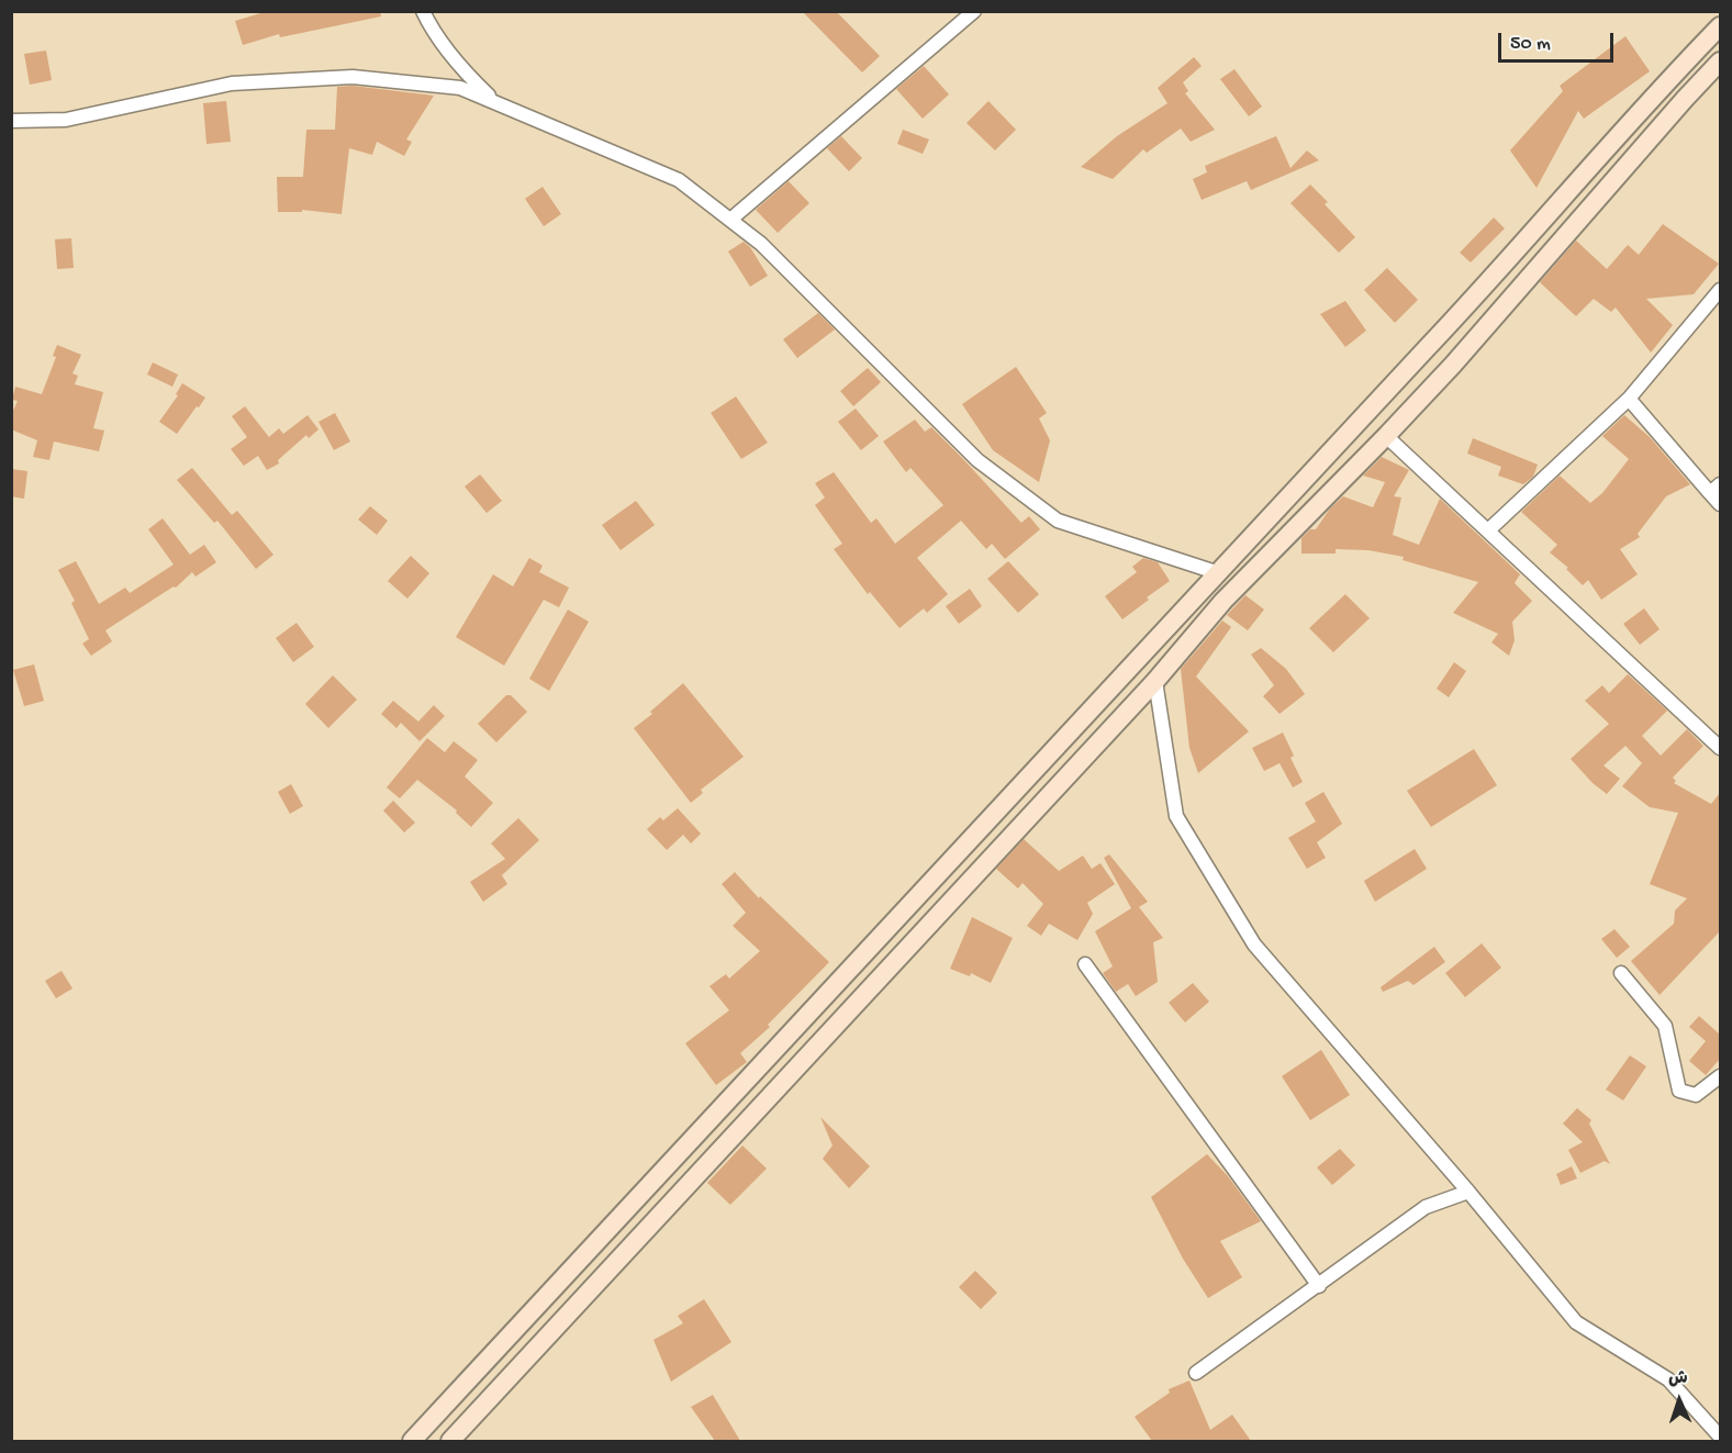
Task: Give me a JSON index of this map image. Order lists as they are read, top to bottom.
{
  "scale_bar": "50 m",
  "north": "top"
}
